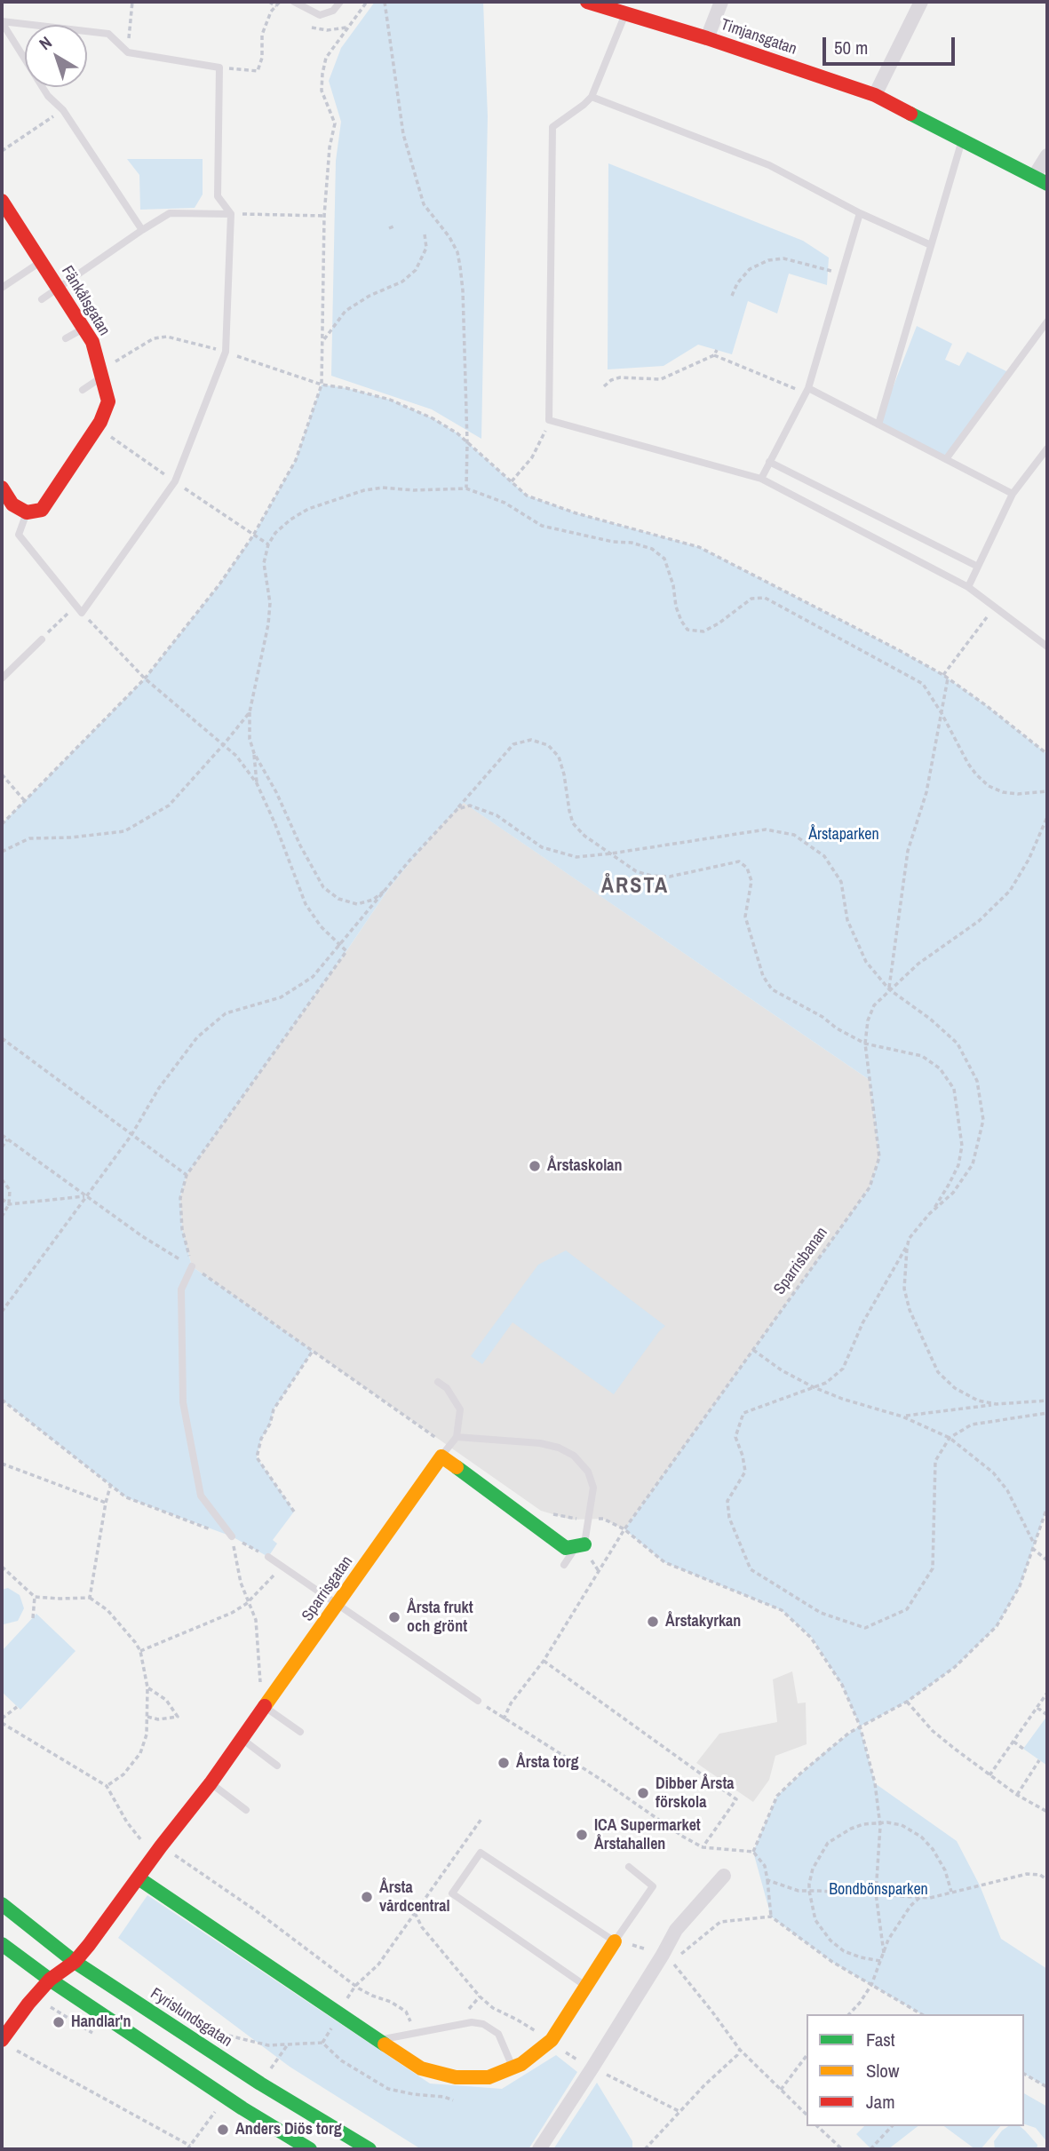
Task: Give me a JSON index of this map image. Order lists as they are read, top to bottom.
{
  "streets": {
    "street": [
      "Timjansgatan",
      "Fänkålsgatan",
      "Sparrisgatan",
      "Fyrislundsgatan"
    ],
    "path": ["Sparrisbanan"]
  },
  "crossings": [
    ["Sparrisgatan", "Fyrislundsgatan"]
  ],
  "districts": ["ÅRSTA"],
  "parks": ["Årstaparken", "Bondbönsparken"],
  "places": [
    "Årstaskolan",
    "Årsta frukt och grönt",
    "Årstakyrkan",
    "Årsta torg",
    "Dibber Årsta förskola",
    "ICA Supermarket Årstahallen",
    "Årsta vårdcentral",
    "Handlar'n",
    "Anders Diös torg"
  ],
  "legend": ["Fast", "Slow", "Jam"],
  "scale_bar": "50 m",
  "north": "top left"
}
